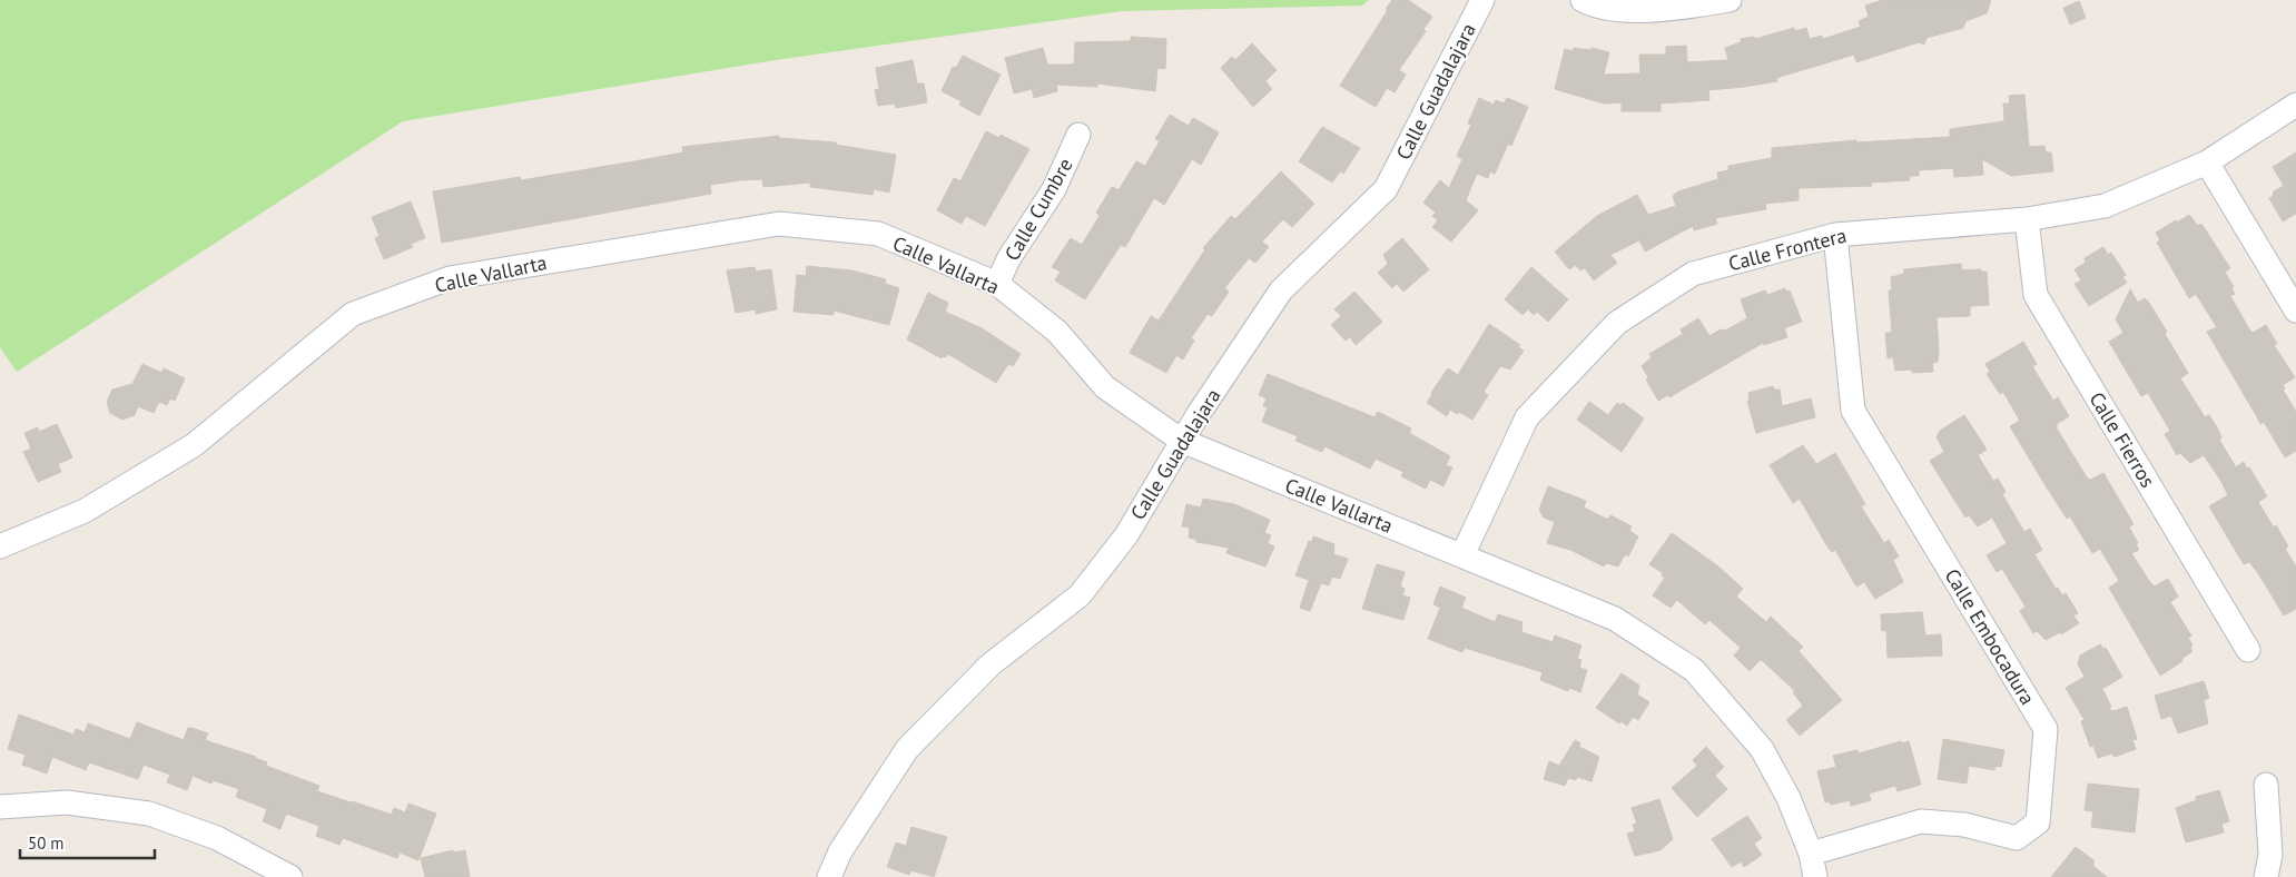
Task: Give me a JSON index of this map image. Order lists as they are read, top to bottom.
{
  "streets": {
    "street": [
      "Calle Guadalajara",
      "Calle Cumbre",
      "Calle Frontera",
      "Calle Vallarta",
      "Calle Fierros",
      "Calle Embocadura"
    ]
  },
  "crossings": [
    ["Calle Guadalajara", "Calle Vallarta"],
    ["Calle Cumbre", "Calle Vallarta"],
    ["Calle Frontera", "Calle Vallarta"],
    ["Calle Frontera", "Calle Fierros"],
    ["Calle Frontera", "Calle Embocadura"],
    ["Calle Vallarta", "Calle Embocadura"]
  ],
  "scale_bar": "50 m"
}
